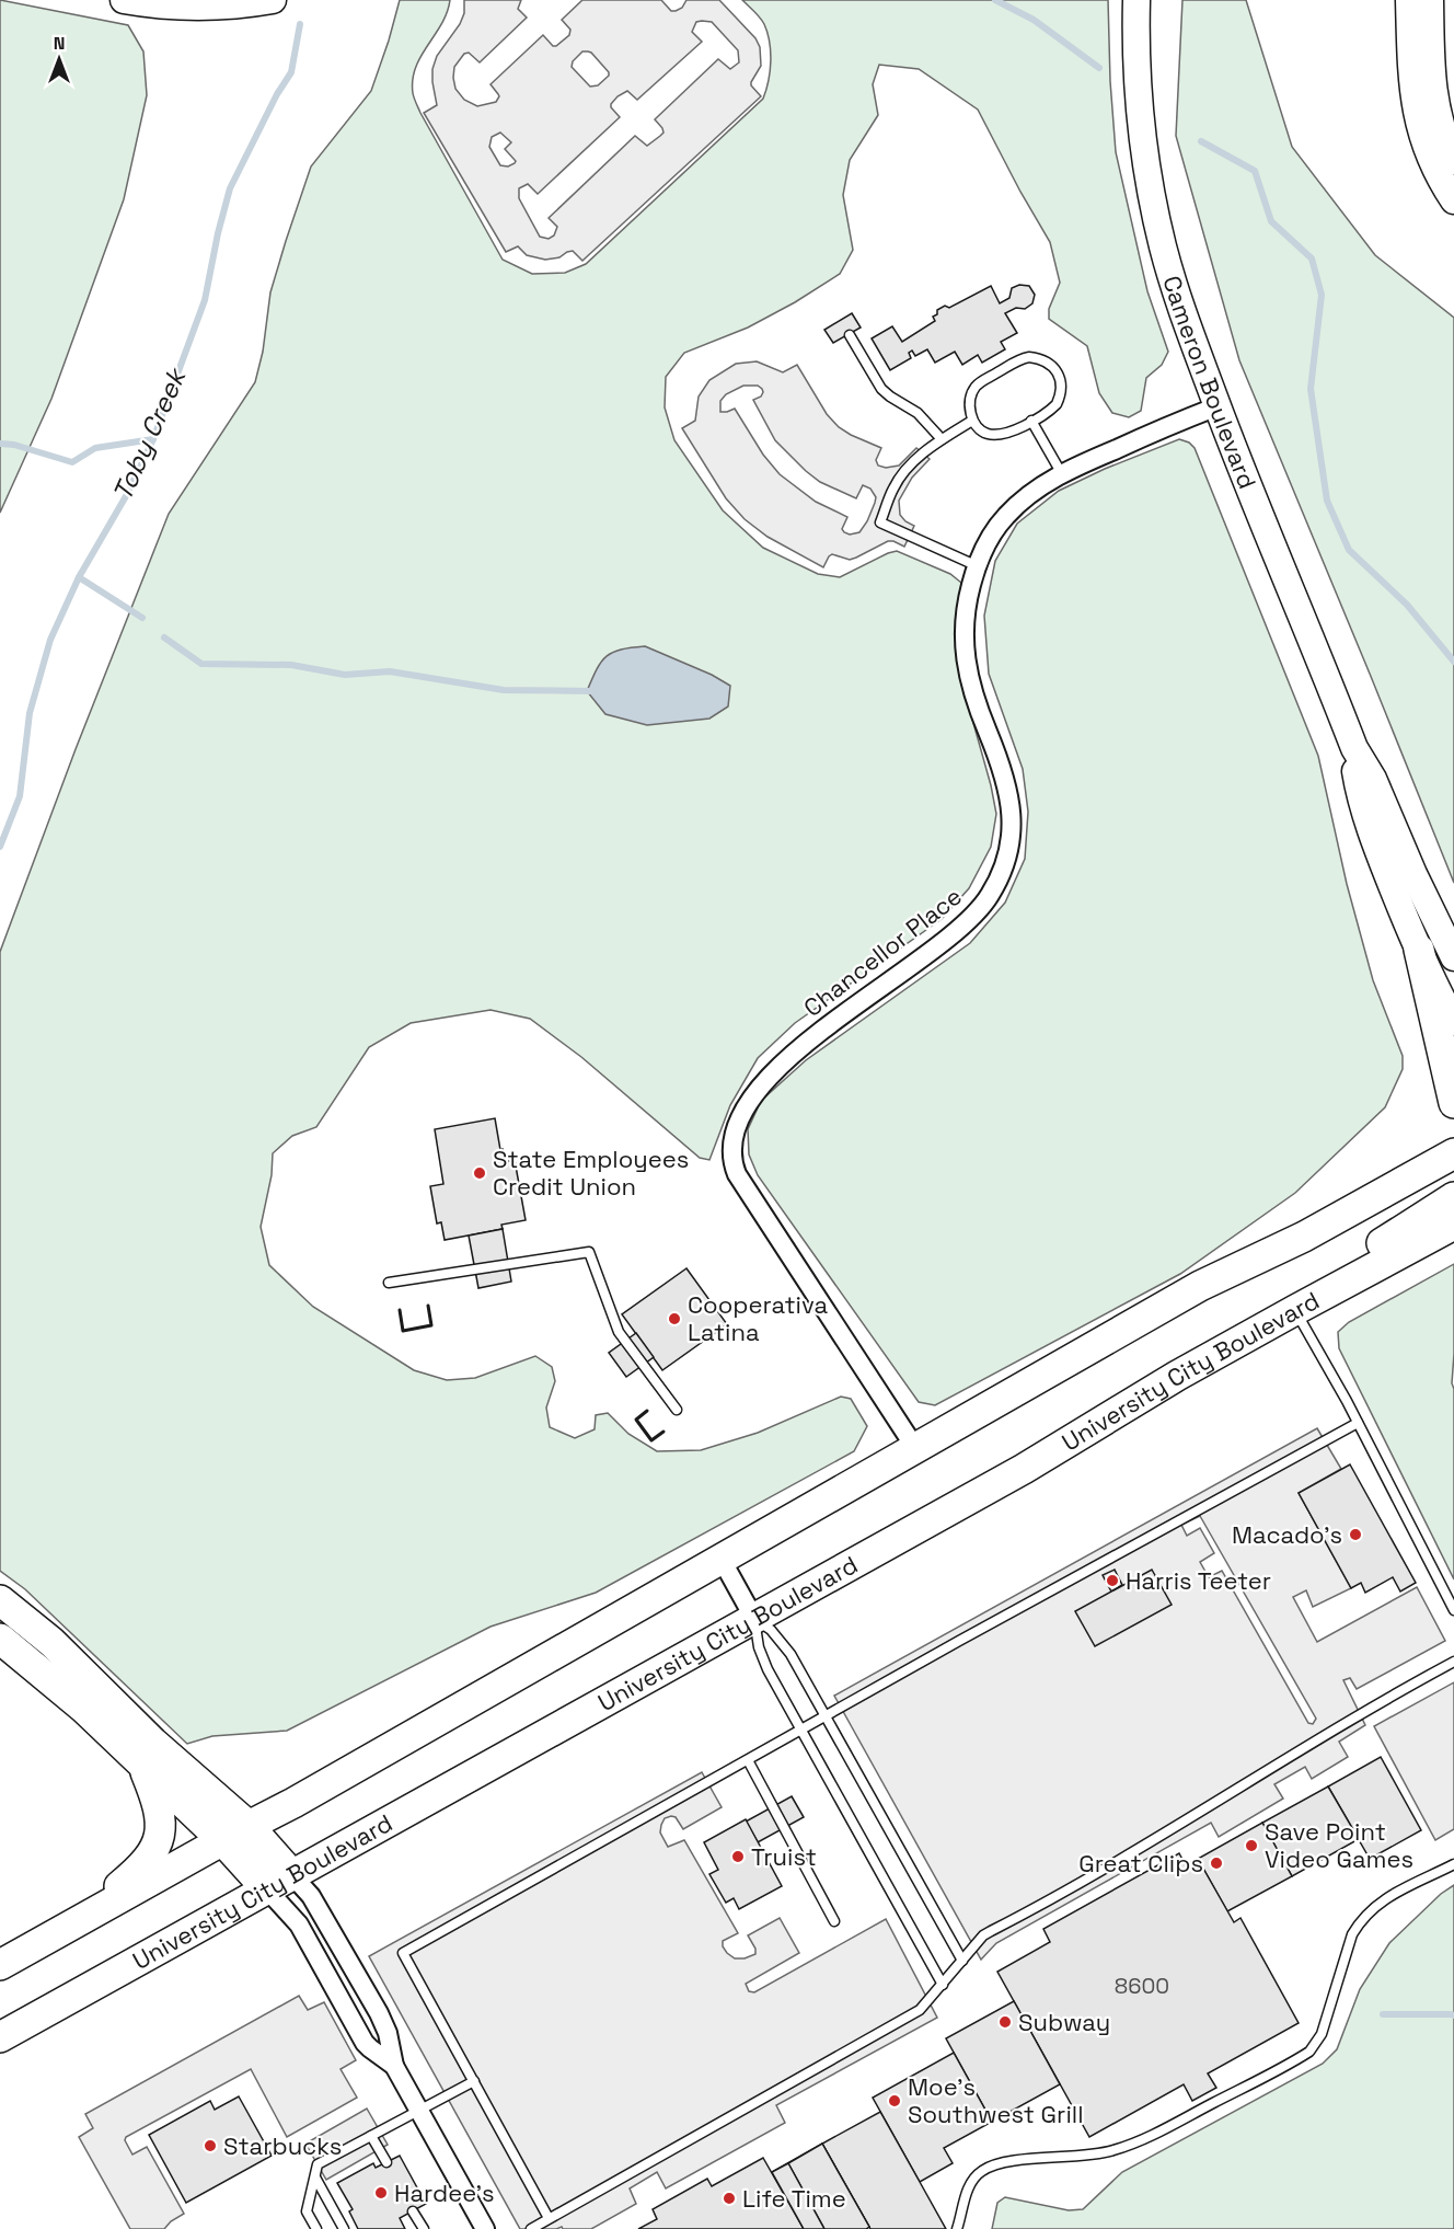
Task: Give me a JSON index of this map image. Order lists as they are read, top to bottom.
{
  "streets": {
    "main road": ["University City Boulevard"],
    "street": ["Cameron Boulevard", "Chancellor Place"]
  },
  "crossings": [
    ["Cameron Boulevard", "Chancellor Place"]
  ],
  "water": ["Toby Creek"],
  "places": [
    "State Employees Credit Union",
    "Cooperativa Latina",
    "Macado's",
    "Harris Teeter",
    "Save Point Video Games",
    "Truist",
    "Great Clips",
    "Subway",
    "Moe's Southwest Grill",
    "Starbucks",
    "Hardee's",
    "Life Time"
  ],
  "house_numbers": ["8600"],
  "north": "top"
}
